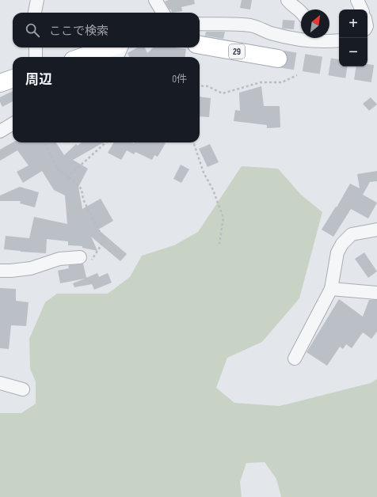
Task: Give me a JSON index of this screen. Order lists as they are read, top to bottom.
{
  "streets": {
    "main road": ["29"]
  },
  "north": "top right",
  "page": {
    "map_buttons": ["+", "−"],
    "search": "ここで検索",
    "heading": ["周辺", "0件"]
  }
}
